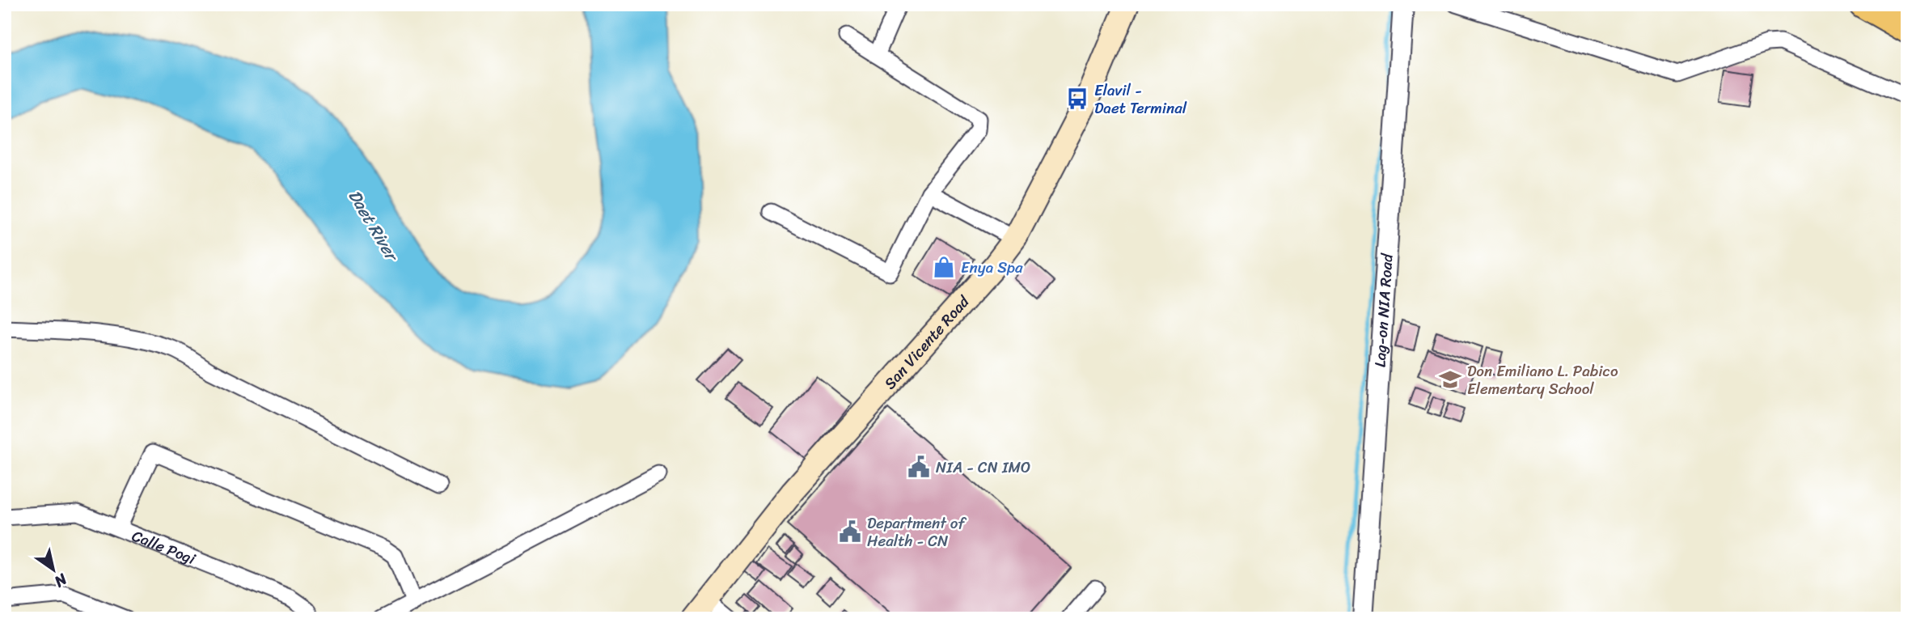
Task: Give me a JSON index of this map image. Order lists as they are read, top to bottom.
{
  "streets": {
    "main road": ["San Vicente Road"],
    "street": ["Lag-on NIA Road", "Calle Pogi"]
  },
  "water": ["Daet River"],
  "places": {
    "bus stop": ["Elavil - Daet Terminal"],
    "shop": ["Enya Spa"],
    "school or university": ["Don Emiliano L. Pabico Elementary School"],
    "public building": ["NIA - CN IMO", "Department of Health - CN"]
  },
  "north": "bottom right"
}
